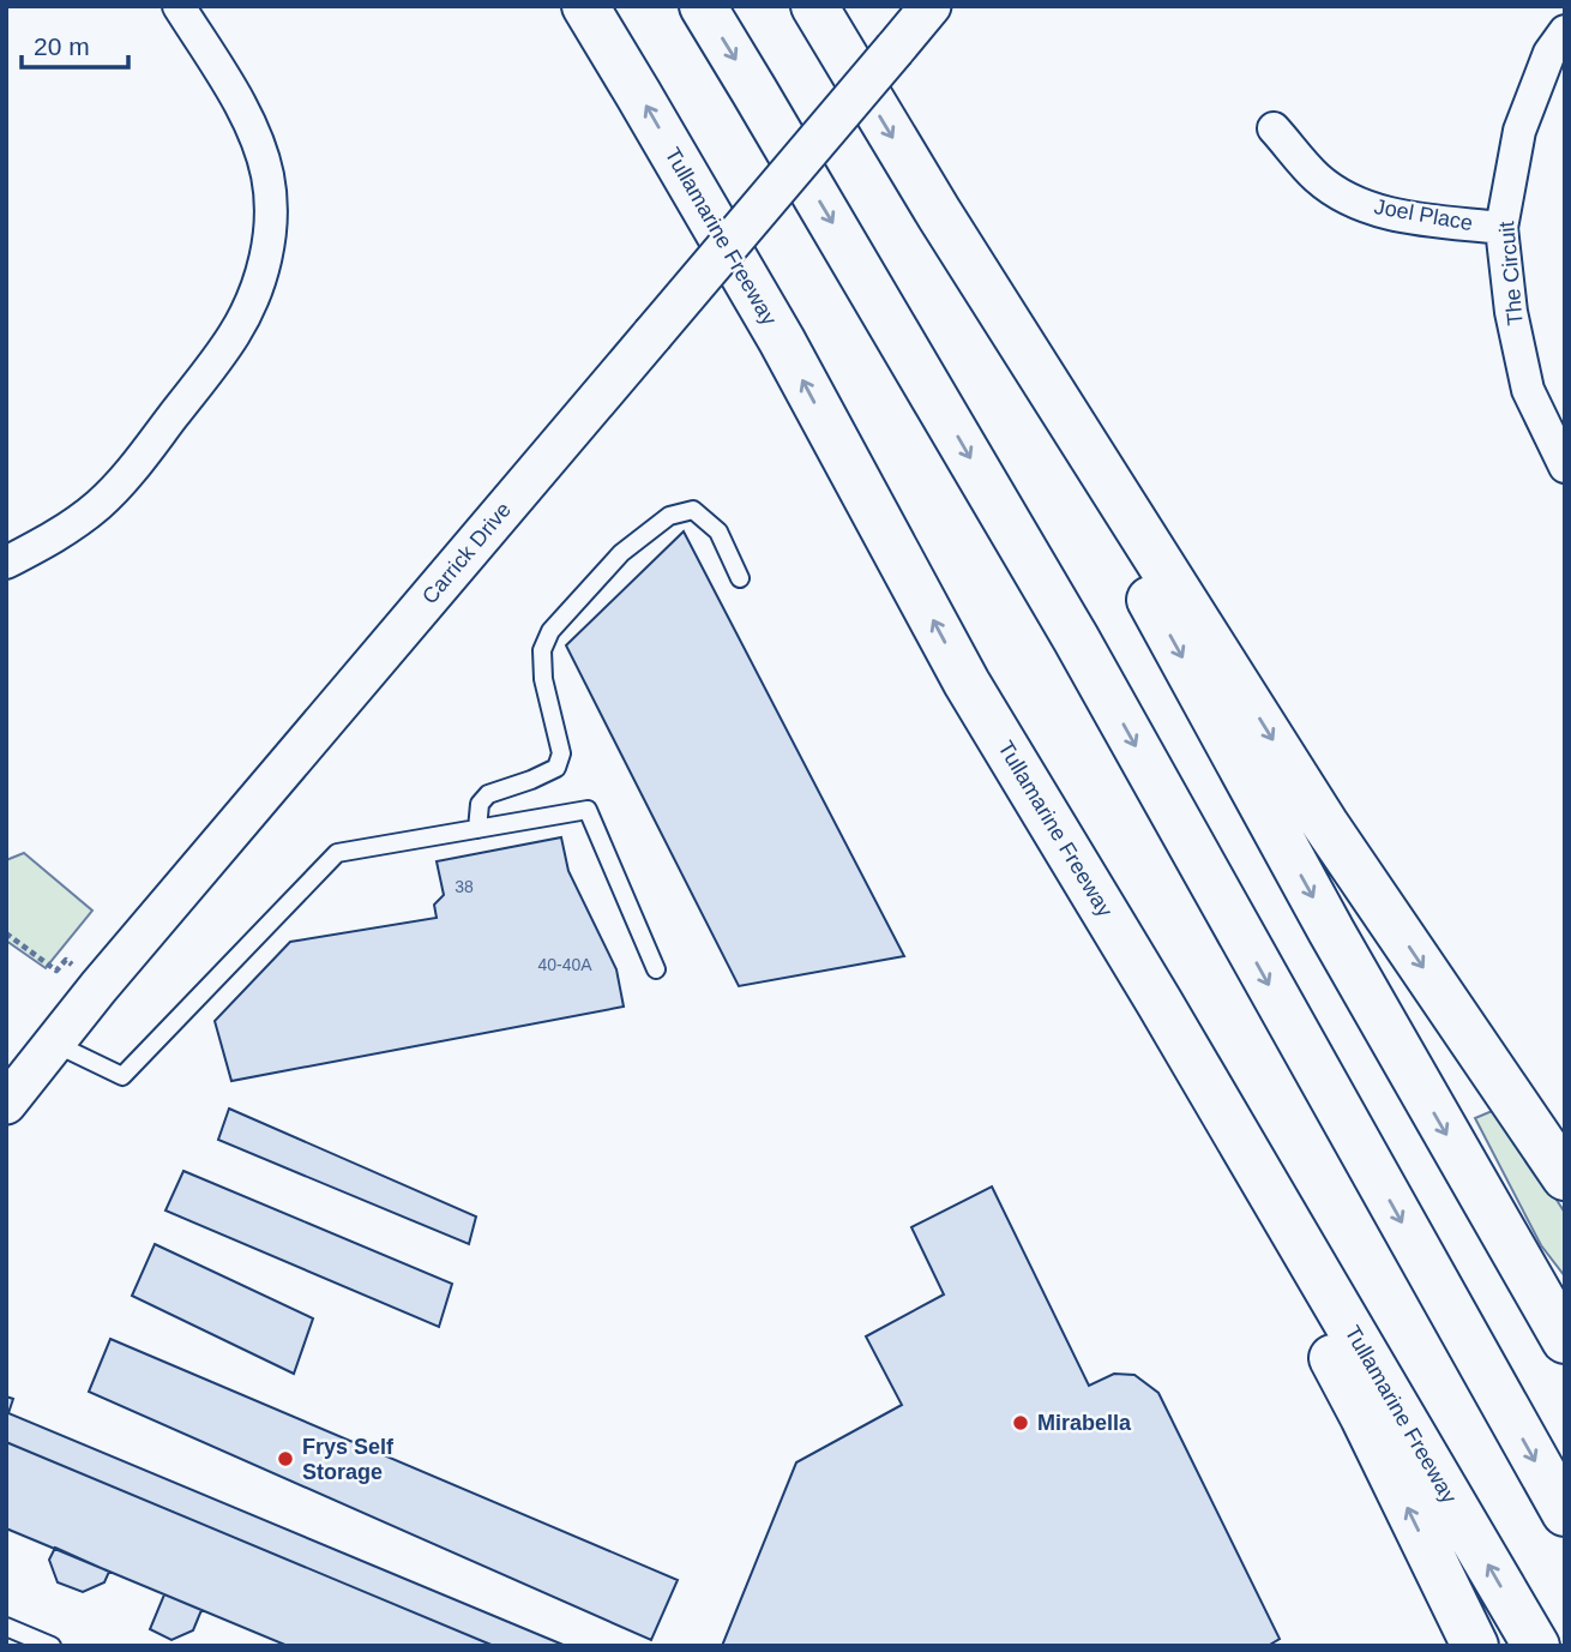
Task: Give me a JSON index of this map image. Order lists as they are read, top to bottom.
{
  "streets": {
    "highway": ["Tullamarine Freeway"],
    "street": ["Joel Place", "The Circuit", "Carrick Drive"]
  },
  "crossings": [
    ["Joel Place", "The Circuit"]
  ],
  "places": ["Mirabella", "Frys Self Storage"],
  "house_numbers": ["38", "40-40A"],
  "scale_bar": "20 m"
}
